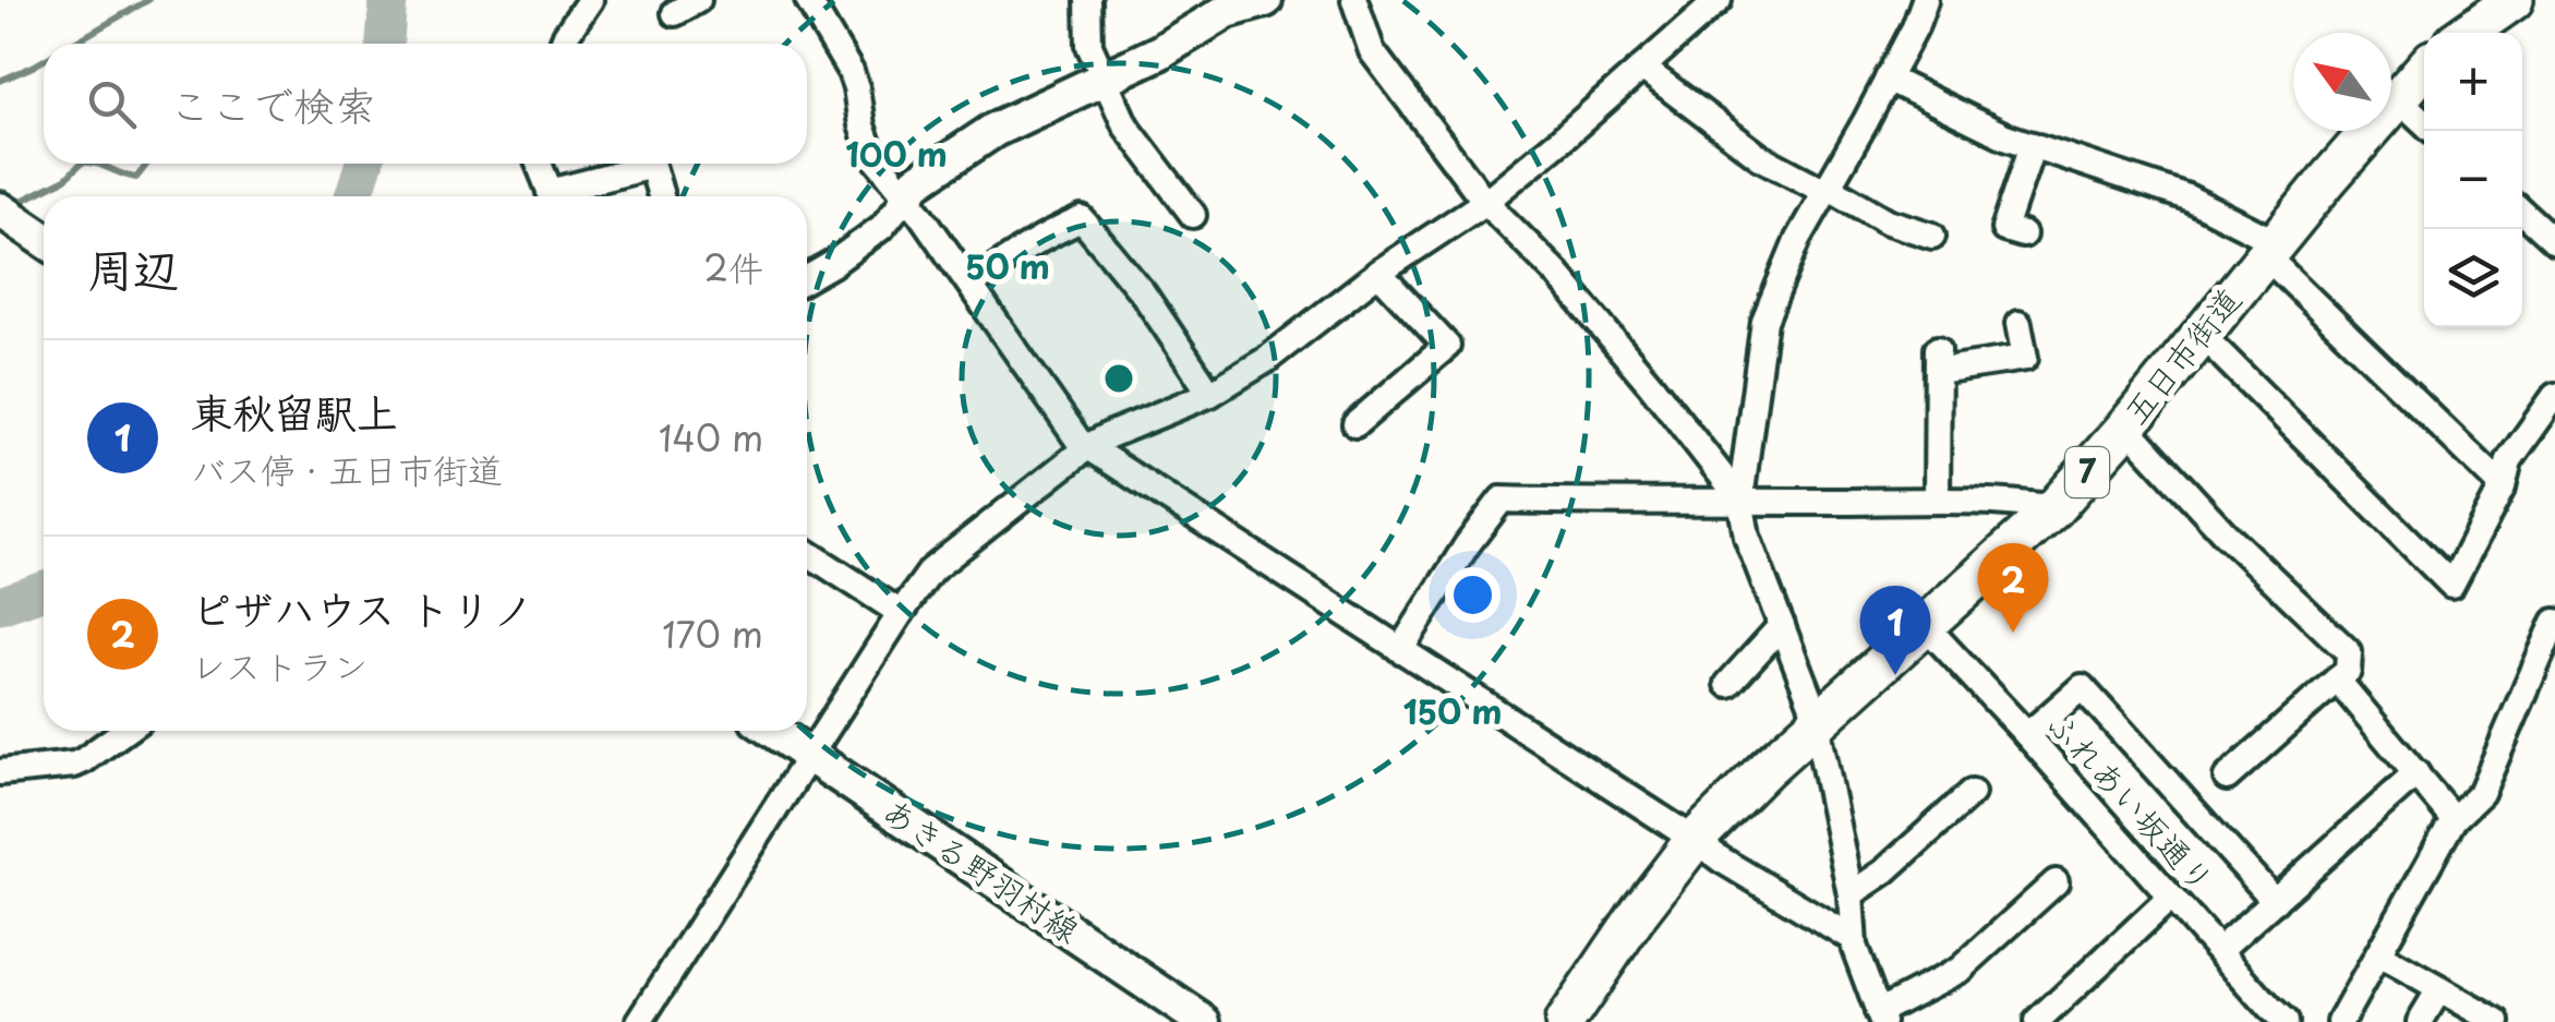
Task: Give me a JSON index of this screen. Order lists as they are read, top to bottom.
{
  "streets": {
    "main road": ["五日市街道", "7", "あきる野羽村線"],
    "street": ["ふれあい坂通り"]
  },
  "crossings": [
    ["五日市街道", "ふれあい坂通り"]
  ],
  "north": "top left",
  "page": {
    "map_buttons": ["+", "−"],
    "search": "ここで検索",
    "heading": ["周辺", "2件"],
    "list": [
      {
        "mark": "1",
        "name": "東秋留駅上",
        "note": "バス停 · 五日市街道",
        "value": "140 m"
      },
      {
        "mark": "2",
        "name": "ピザハウス トリノ",
        "note": "レストラン",
        "value": "170 m"
      }
    ],
    "pins": ["2", "1"]
  },
  "rings": ["100 m", "50 m", "150 m"]
}
